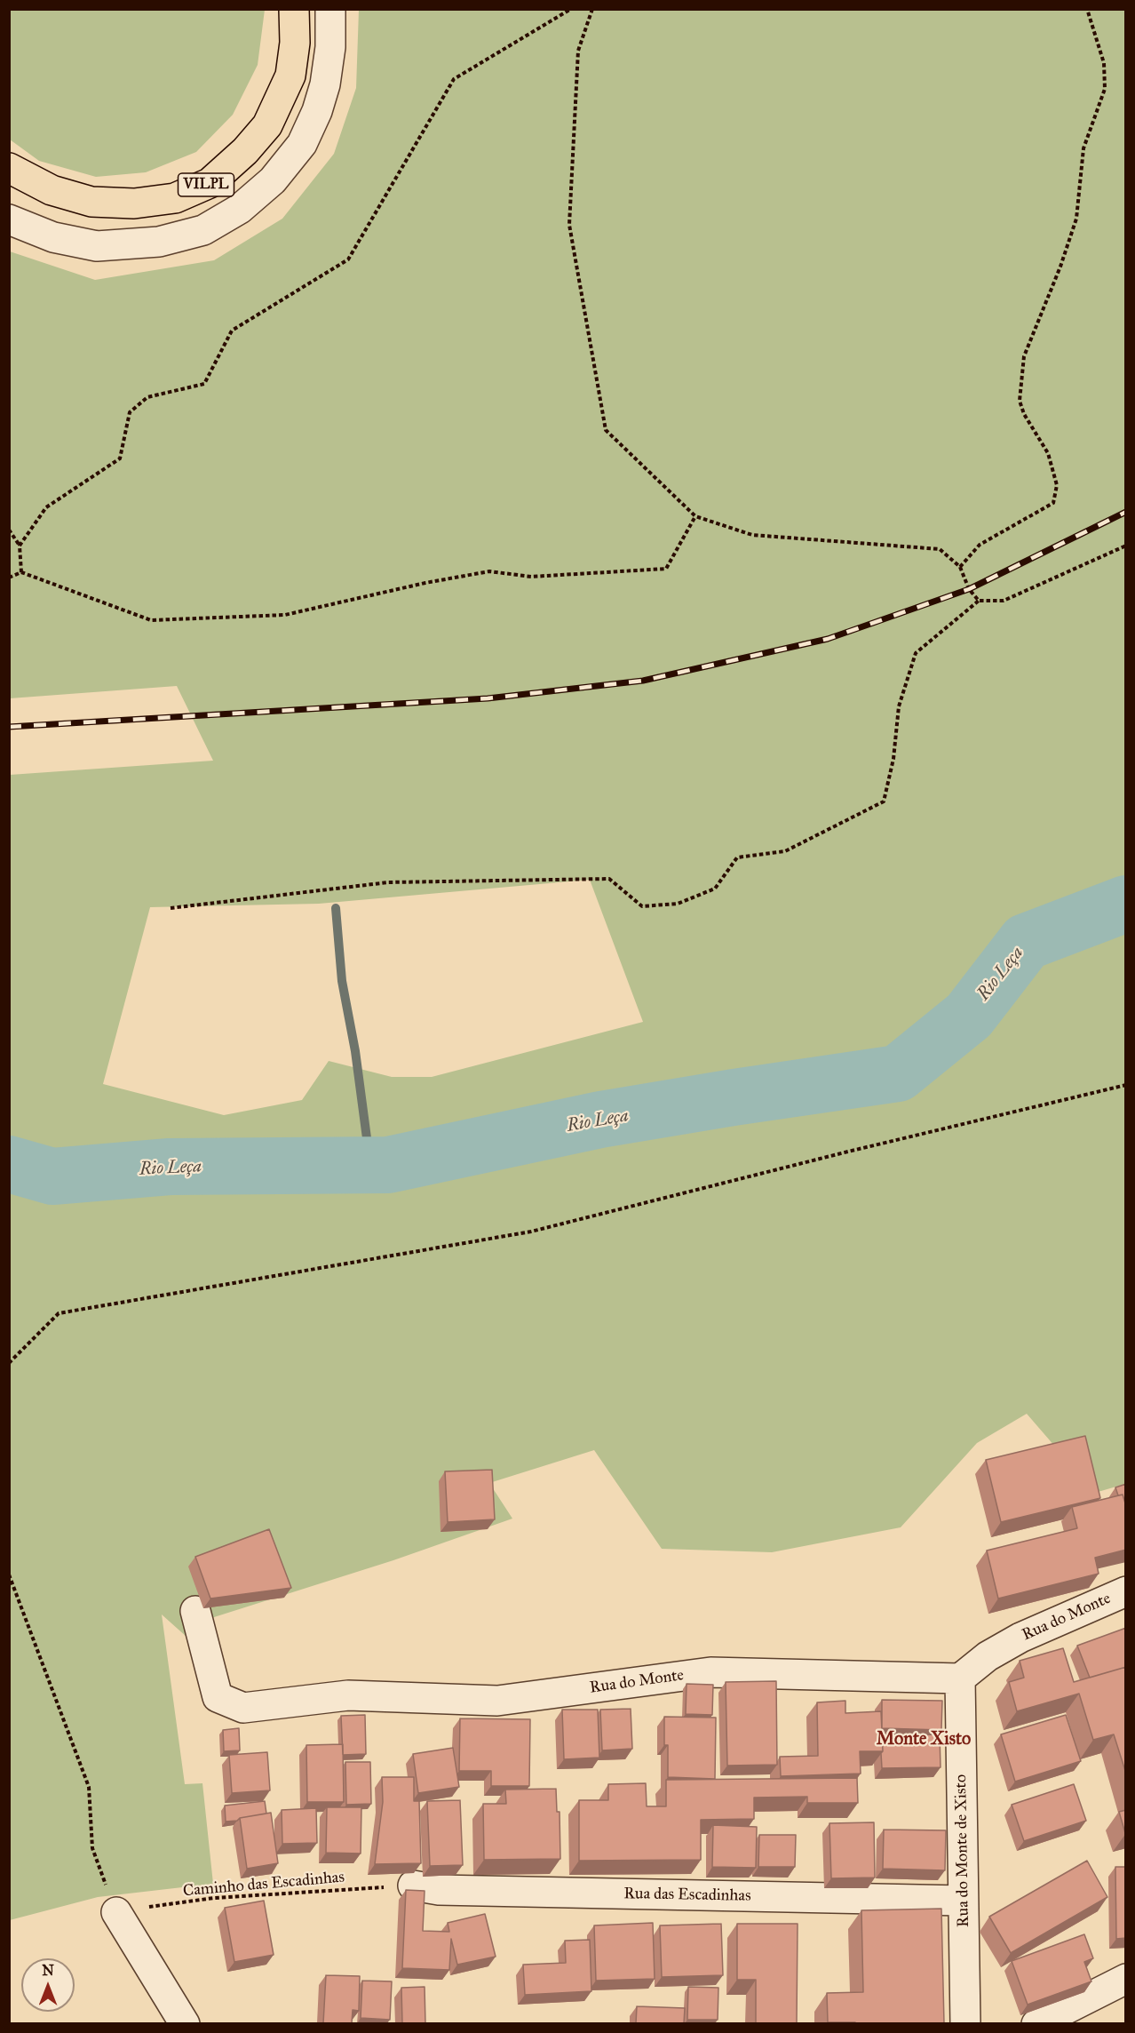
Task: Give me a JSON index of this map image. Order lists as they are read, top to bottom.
{
  "streets": {
    "highway": ["VILPL"],
    "street": ["Rua do Monte", "Rua do Monte de Xisto", "Rua das Escadinhas"],
    "path": ["Caminho das Escadinhas"]
  },
  "crossings": [
    ["Rua do Monte", "Rua do Monte de Xisto"],
    ["Rua do Monte de Xisto", "Rua das Escadinhas"],
    ["Caminho das Escadinhas", "Rua das Escadinhas"]
  ],
  "districts": ["Monte Xisto"],
  "water": ["Rio Leça"],
  "north": "top"
}
